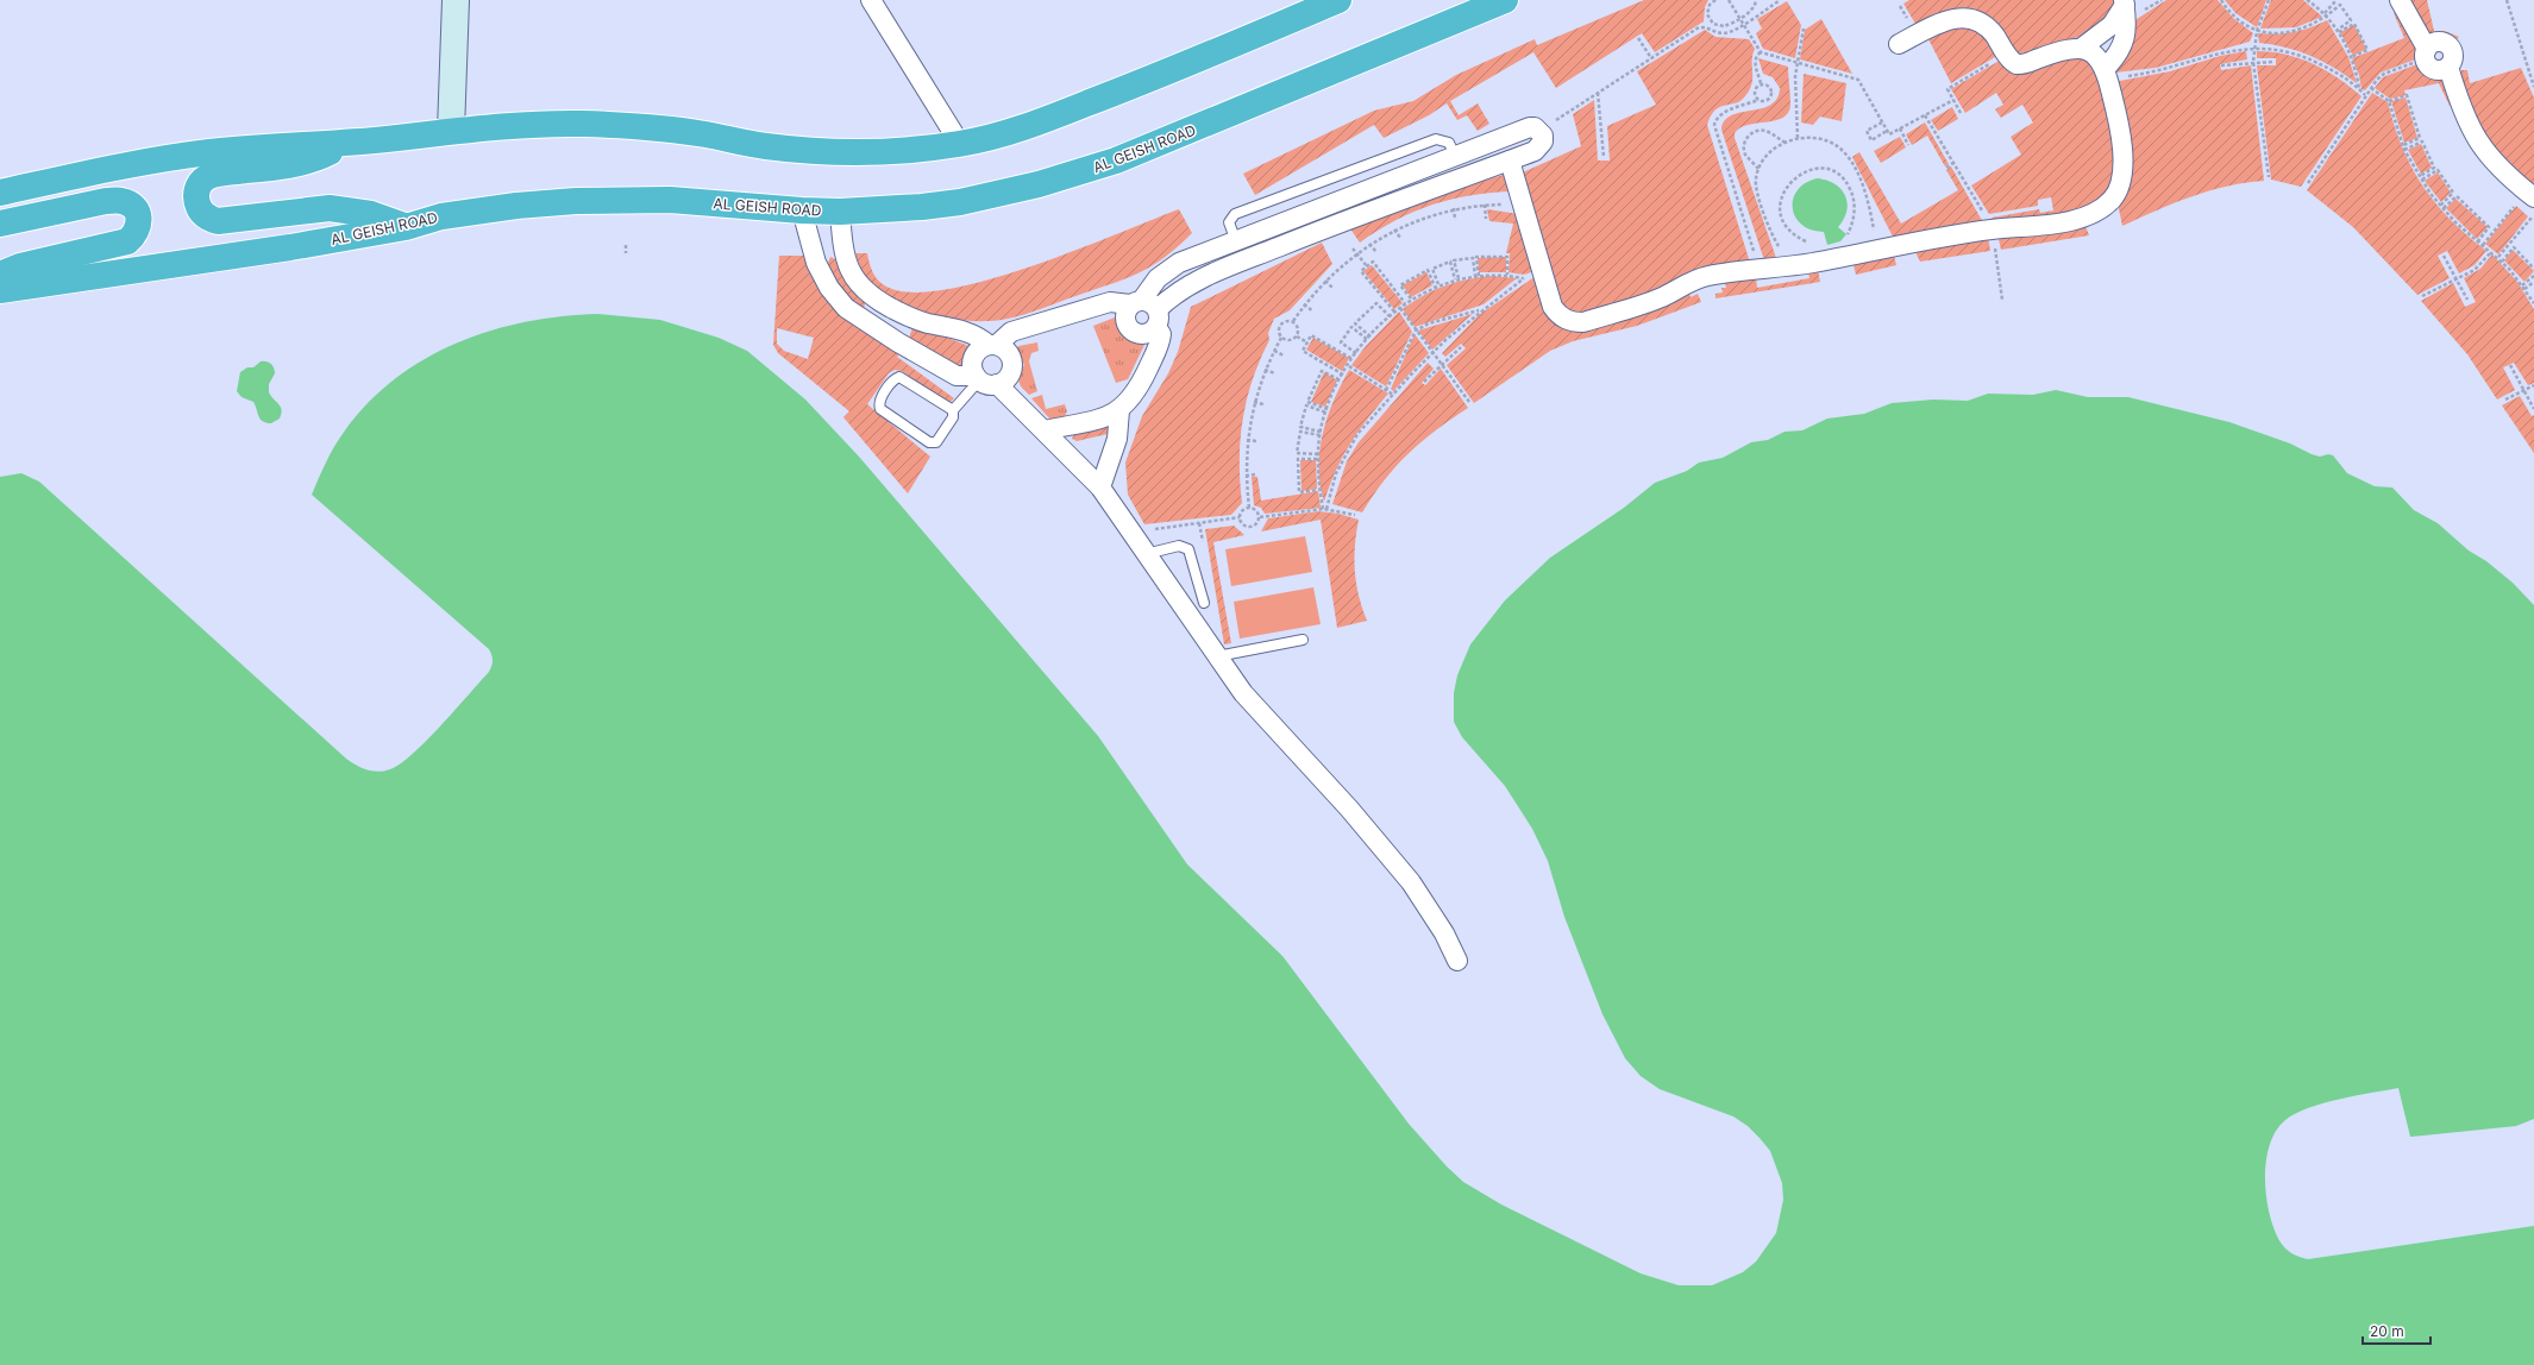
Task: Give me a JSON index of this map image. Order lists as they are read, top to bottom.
{
  "streets": {
    "highway": ["AL GEISH ROAD"]
  },
  "scale_bar": "20 m"
}
